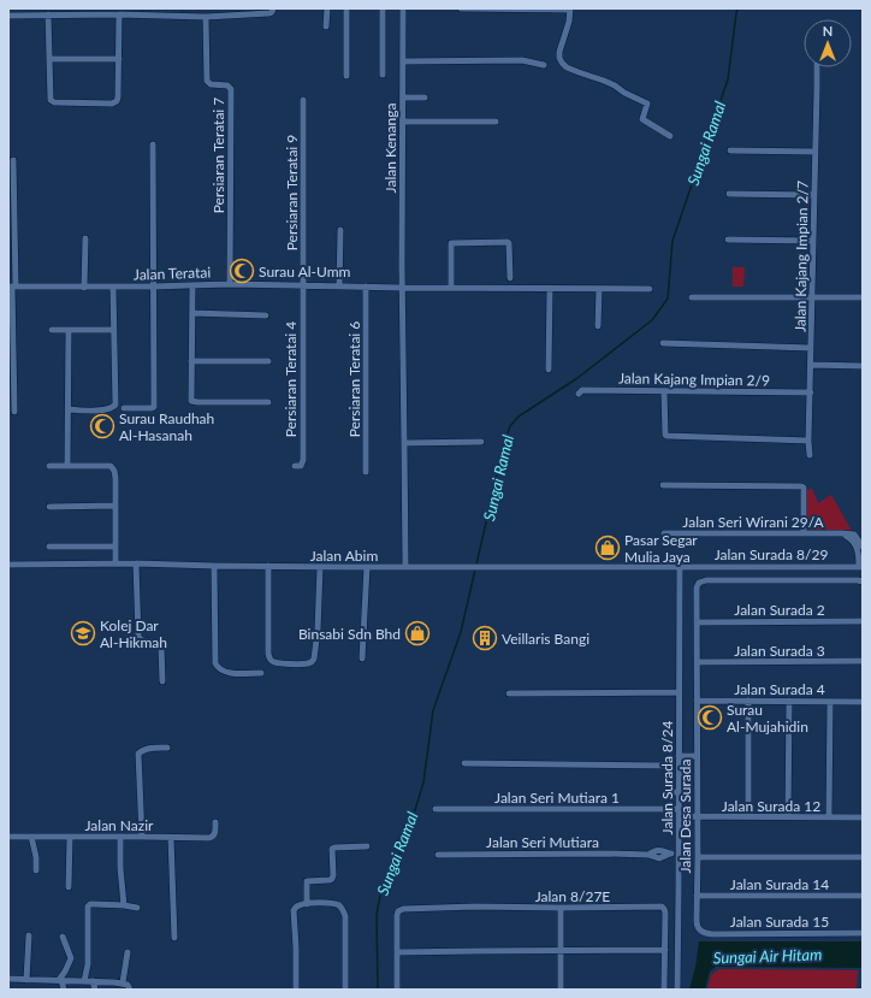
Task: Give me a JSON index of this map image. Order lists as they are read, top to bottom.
{
  "streets": {
    "street": [
      "Jalan Kenanga",
      "Persiaran Teratai 7",
      "Persiaran Teratai 9",
      "Jalan Kajang Impian 2/7",
      "Jalan Teratai",
      "Persiaran Teratai 4",
      "Persiaran Teratai 6",
      "Jalan Kajang Impian 2/9",
      "Jalan Seri Wirani 29/A",
      "Jalan Surada 8/29",
      "Jalan Abim",
      "Jalan Surada 2",
      "Jalan Surada 3",
      "Jalan Surada 4",
      "Jalan Surada 8/24",
      "Jalan Seri Mutiara 1",
      "Jalan Surada 12",
      "Jalan Desa Surada",
      "Jalan Nazir",
      "Jalan Seri Mutiara",
      "Jalan Surada 14",
      "Jalan 8/27E",
      "Jalan Surada 15"
    ]
  },
  "crossings": [
    ["Jalan Kenanga", "Jalan Teratai"],
    ["Jalan Kenanga", "Jalan Abim"],
    ["Persiaran Teratai 7", "Jalan Teratai"],
    ["Persiaran Teratai 9", "Jalan Teratai"],
    ["Persiaran Teratai 9", "Persiaran Teratai 4"],
    ["Jalan Kajang Impian 2/7", "Jalan Kajang Impian 2/9"],
    ["Jalan Teratai", "Persiaran Teratai 4"],
    ["Jalan Teratai", "Persiaran Teratai 6"],
    ["Jalan Surada 8/29", "Jalan Abim"],
    ["Jalan Surada 8/29", "Jalan Surada 8/24"],
    ["Jalan Abim", "Jalan Surada 8/24"],
    ["Jalan Surada 2", "Jalan Desa Surada"],
    ["Jalan Surada 3", "Jalan Desa Surada"],
    ["Jalan Surada 4", "Jalan Desa Surada"],
    ["Jalan Surada 8/24", "Jalan Seri Mutiara 1"],
    ["Jalan Surada 8/24", "Jalan Surada 12"],
    ["Jalan Surada 8/24", "Jalan Seri Mutiara"],
    ["Jalan Surada 12", "Jalan Desa Surada"],
    ["Jalan Desa Surada", "Jalan Surada 14"],
    ["Jalan Desa Surada", "Jalan Surada 15"]
  ],
  "water": ["Sungai Ramal", "Sungai Air Hitam"],
  "places": {
    "mosque": ["Surau Al-Umm", "Surau Raudhah Al-Hasanah", "Surau Al-Mujahidin"],
    "shop": ["Pasar Segar Mulia Jaya", "Binsabi Sdn Bhd"],
    "school or university": ["Kolej Dar Al-Hikmah"],
    "building": ["Veillaris Bangi"]
  },
  "north": "top"
}
